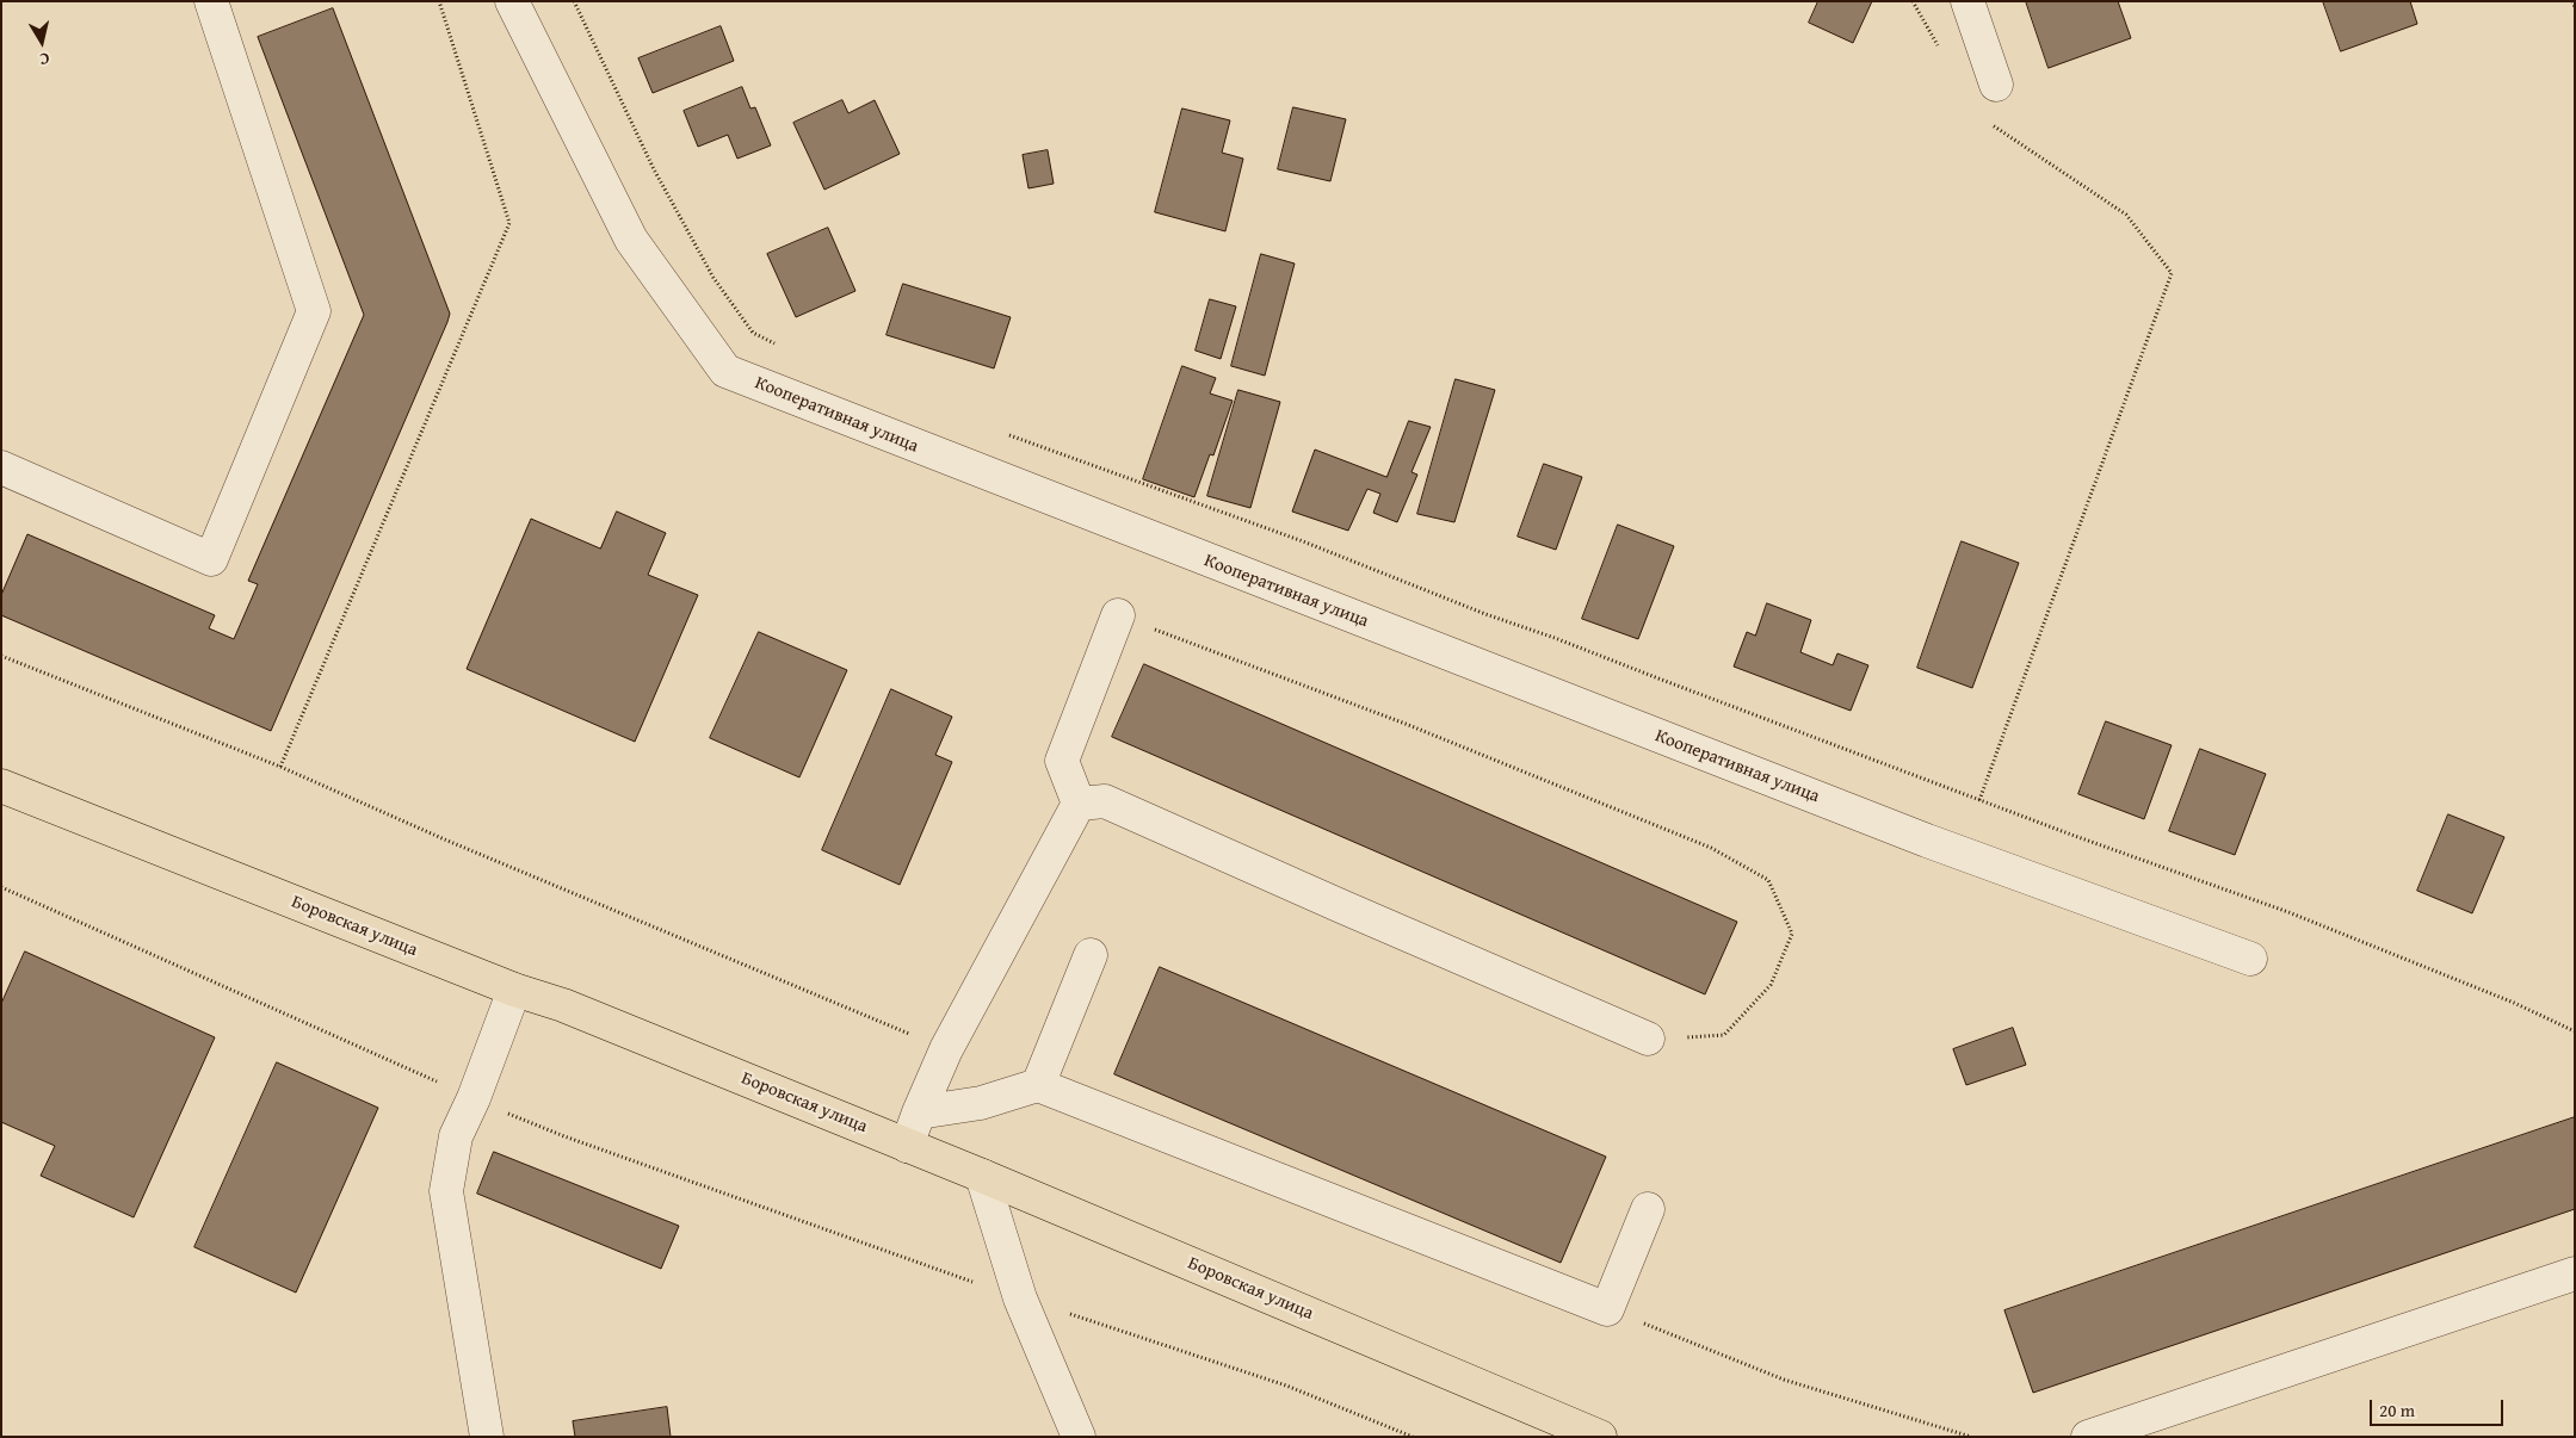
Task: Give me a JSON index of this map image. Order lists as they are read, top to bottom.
{
  "streets": {
    "main road": ["Боровская улица"],
    "street": ["Кооперативная улица"]
  },
  "scale_bar": "20 m",
  "north": "bottom"
}
